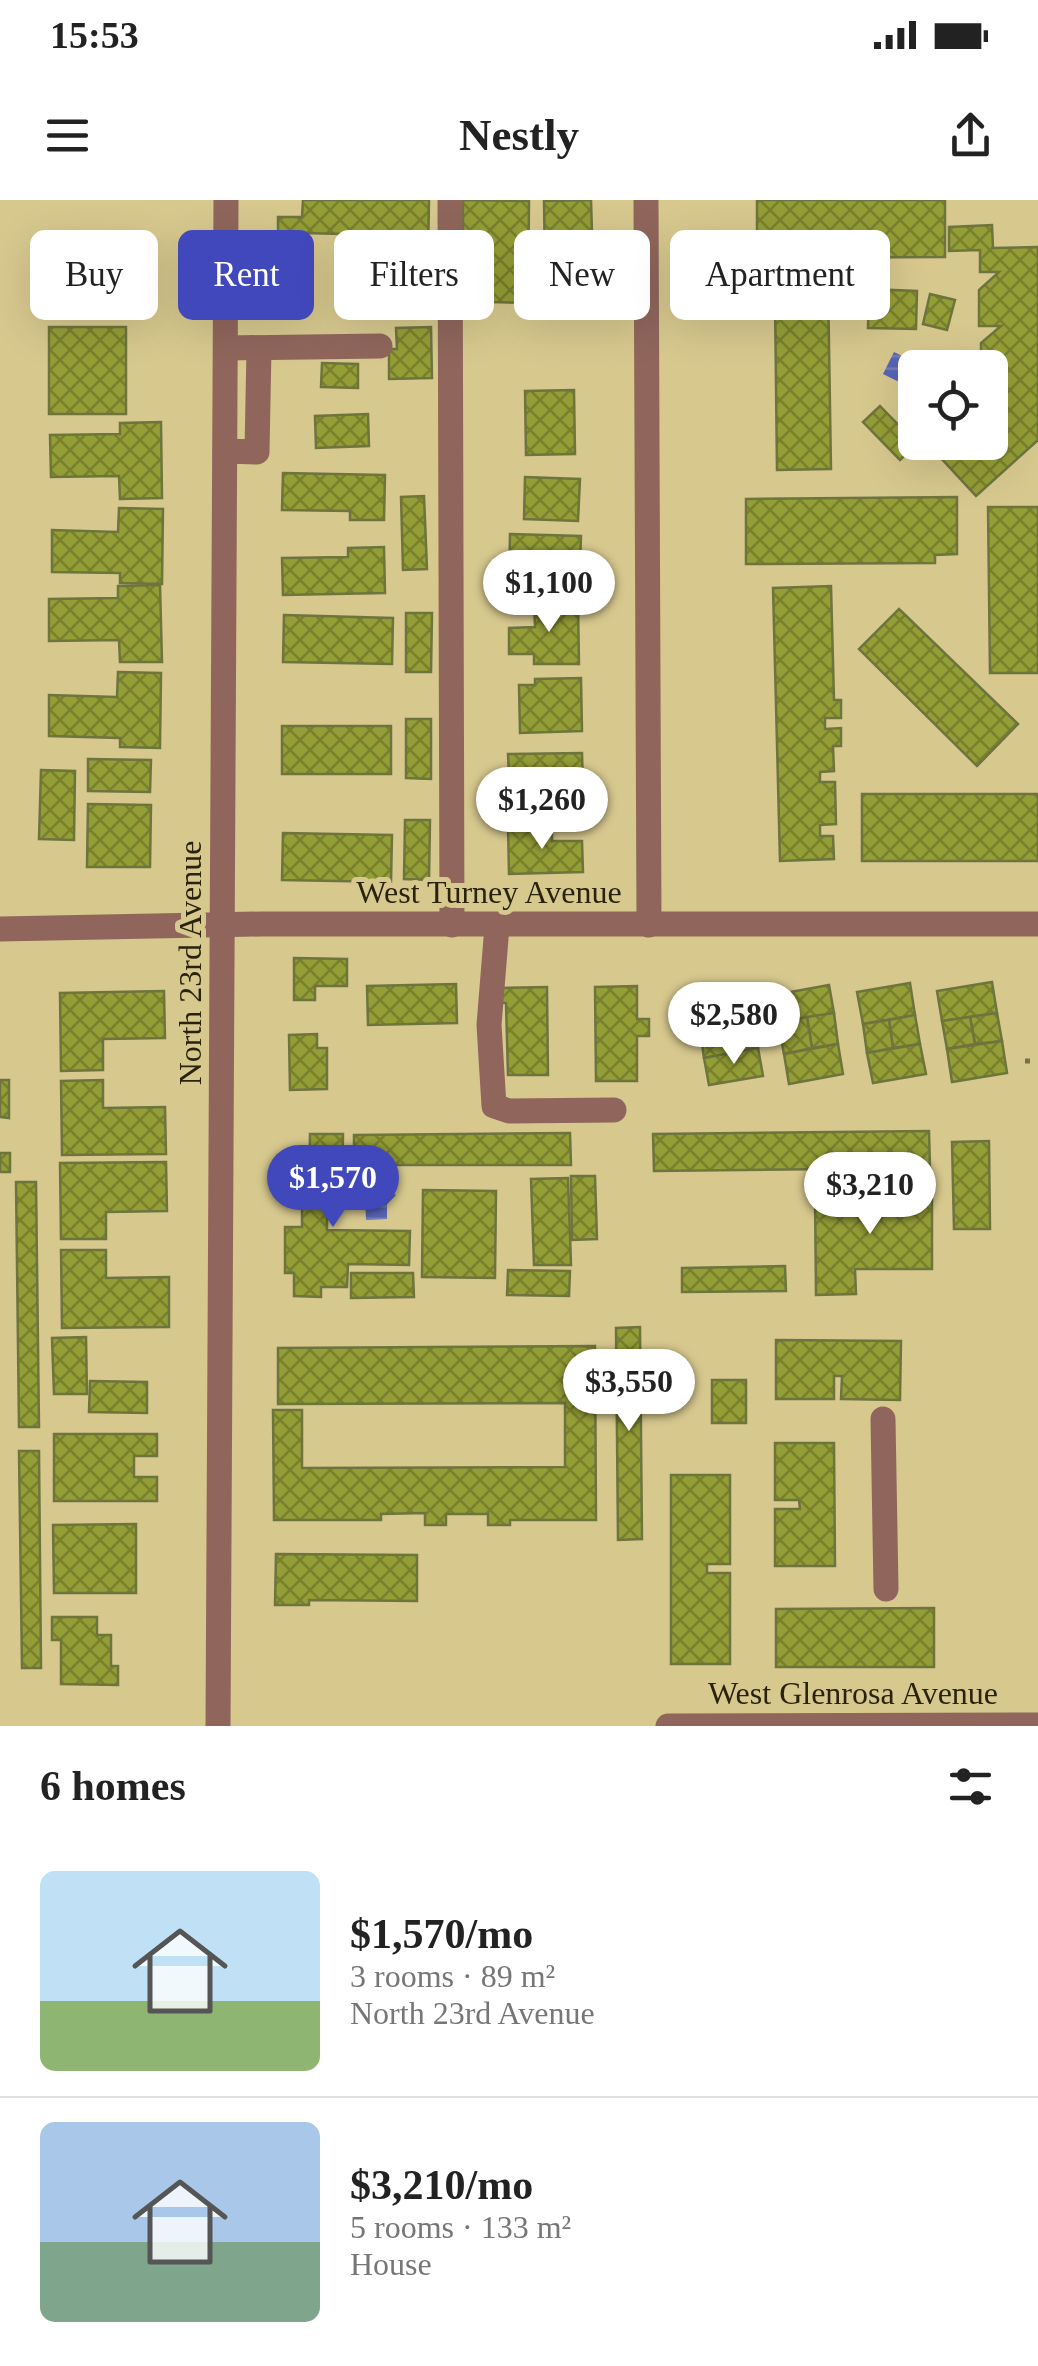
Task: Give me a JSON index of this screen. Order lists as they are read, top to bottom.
{
  "streets": {
    "street": ["West Turney Avenue", "North 23rd Avenue", "West Glenrosa Avenue"]
  },
  "crossings": [
    ["West Turney Avenue", "North 23rd Avenue"]
  ],
  "page": {
    "status": "15:53",
    "header": "Nestly",
    "chip": [
      "Buy",
      "Rent",
      "Filters",
      "New",
      "Apartment"
    ],
    "price": [
      "$1,100",
      "$1,260",
      "$2,580",
      "$1,570",
      "$3,210",
      "$3,550"
    ],
    "heading": "6 homes",
    "list": [
      {
        "name": "$1,570/mo",
        "note": "3 rooms · 89 m² · North 23rd Avenue"
      },
      {
        "name": "$3,210/mo",
        "note": "5 rooms · 133 m² · House"
      }
    ]
  }
}
